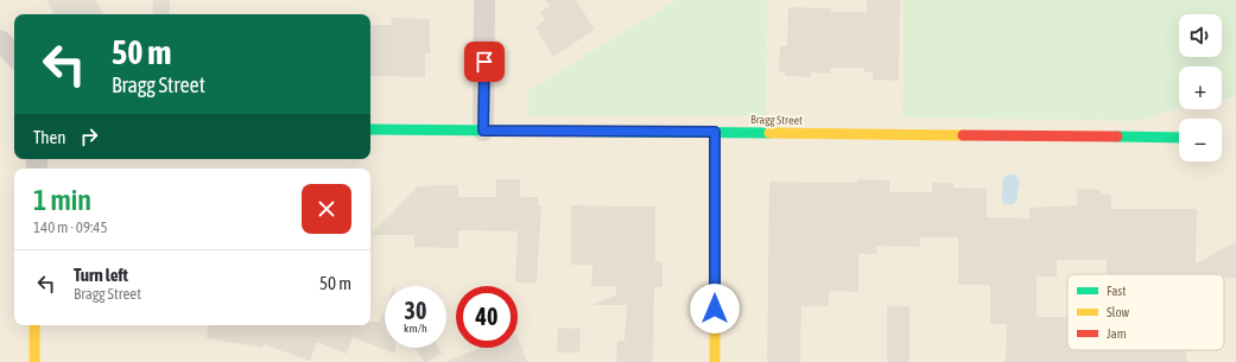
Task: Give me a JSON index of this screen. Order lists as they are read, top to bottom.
{
  "streets": {
    "street": ["Bragg Street"]
  },
  "legend": ["Fast", "Slow", "Jam"],
  "page": {
    "map_buttons": ["+", "−"],
    "turn": ["50 m", "Bragg Street"],
    "then": "Then",
    "heading": ["1 min", "140 m · 09:45"],
    "list": [
      {
        "name": "Turn left",
        "note": "Bragg Street",
        "value": "50 m"
      }
    ],
    "speed": "30 km/h",
    "limit": "40"
  }
}
